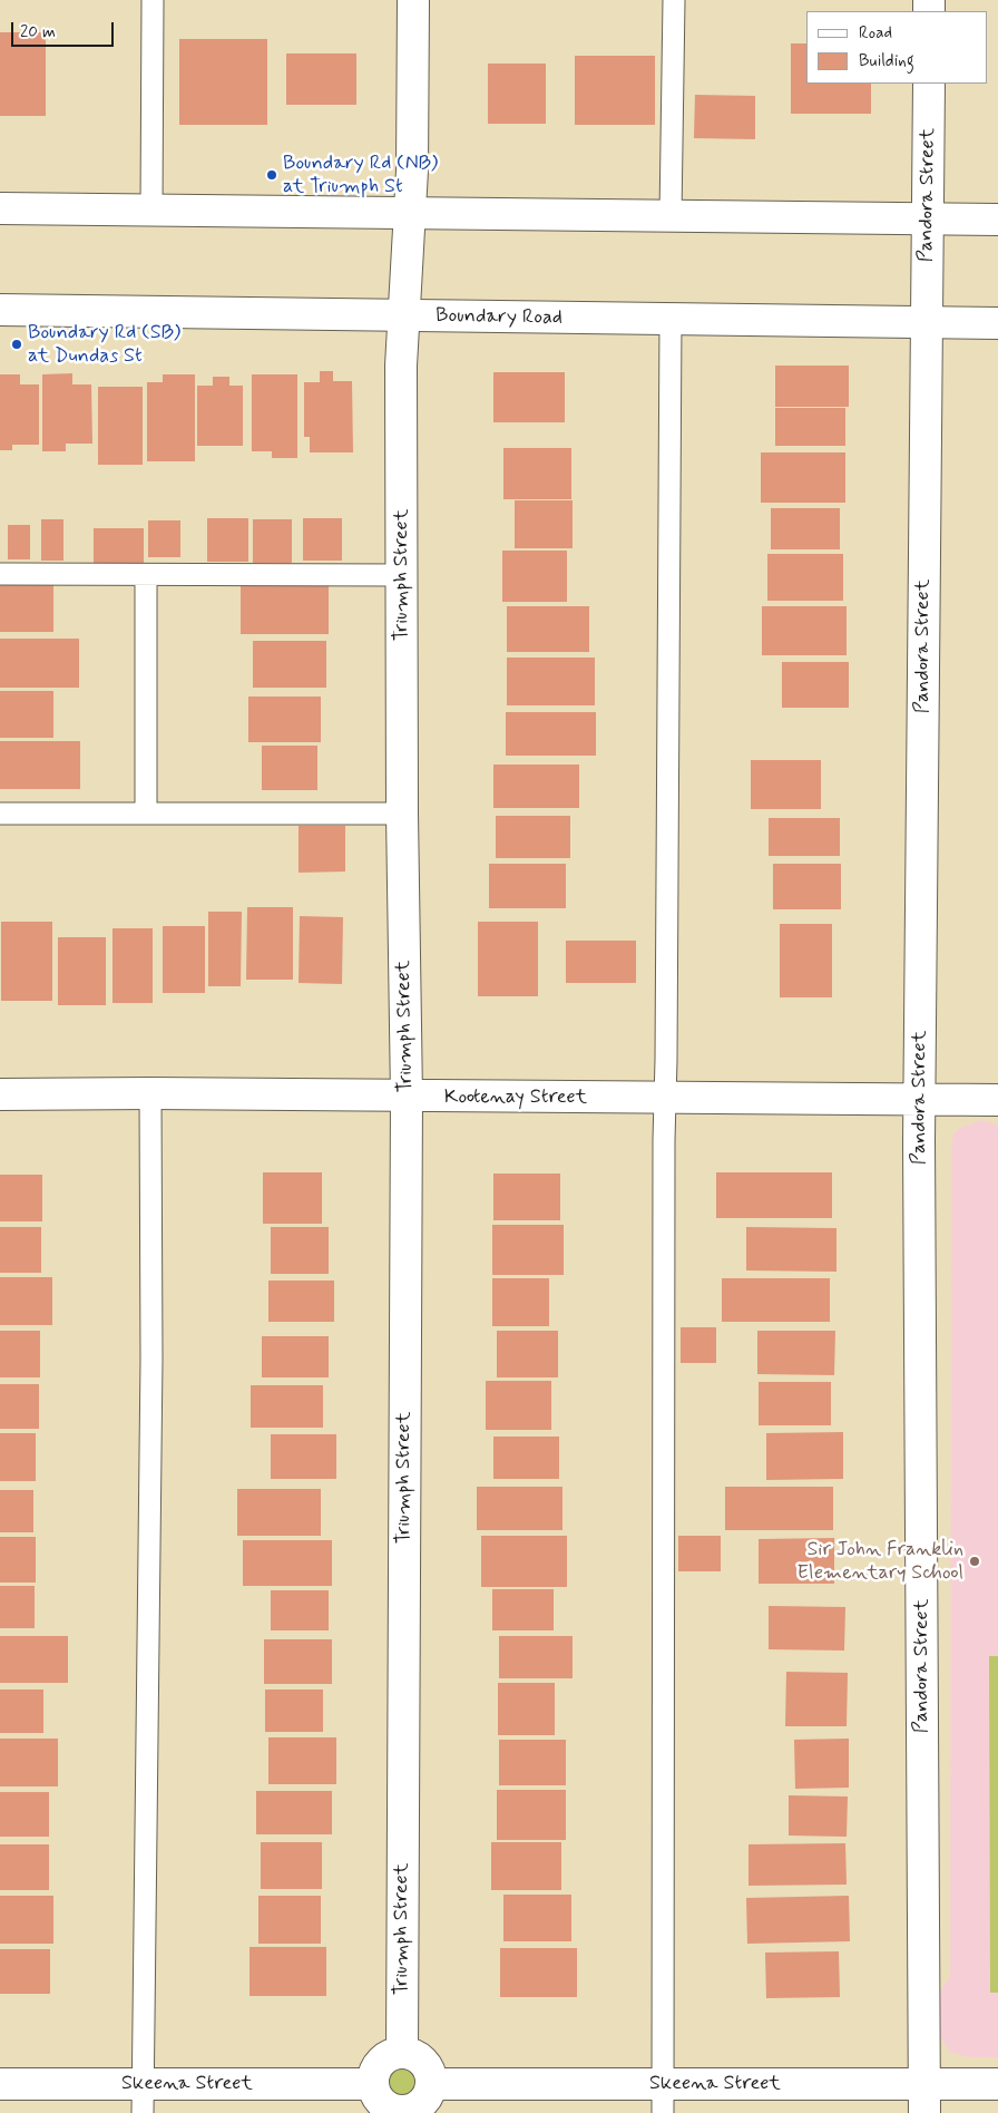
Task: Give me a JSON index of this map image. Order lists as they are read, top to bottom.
{
  "streets": {
    "street": [
      "Pandora Street",
      "Boundary Road",
      "Triumph Street",
      "Kootenay Street",
      "Skeena Street"
    ]
  },
  "crossings": [
    ["Pandora Street", "Boundary Road"],
    ["Pandora Street", "Kootenay Street"],
    ["Pandora Street", "Skeena Street"],
    ["Boundary Road", "Triumph Street"],
    ["Triumph Street", "Kootenay Street"],
    ["Triumph Street", "Skeena Street"]
  ],
  "places": ["Boundary Rd (NB) at Triumph St", "Boundary Rd (SB) at Dundas St", "Sir John Franklin Elementary School"],
  "legend": ["Road", "Building"],
  "scale_bar": "20 m"
}
